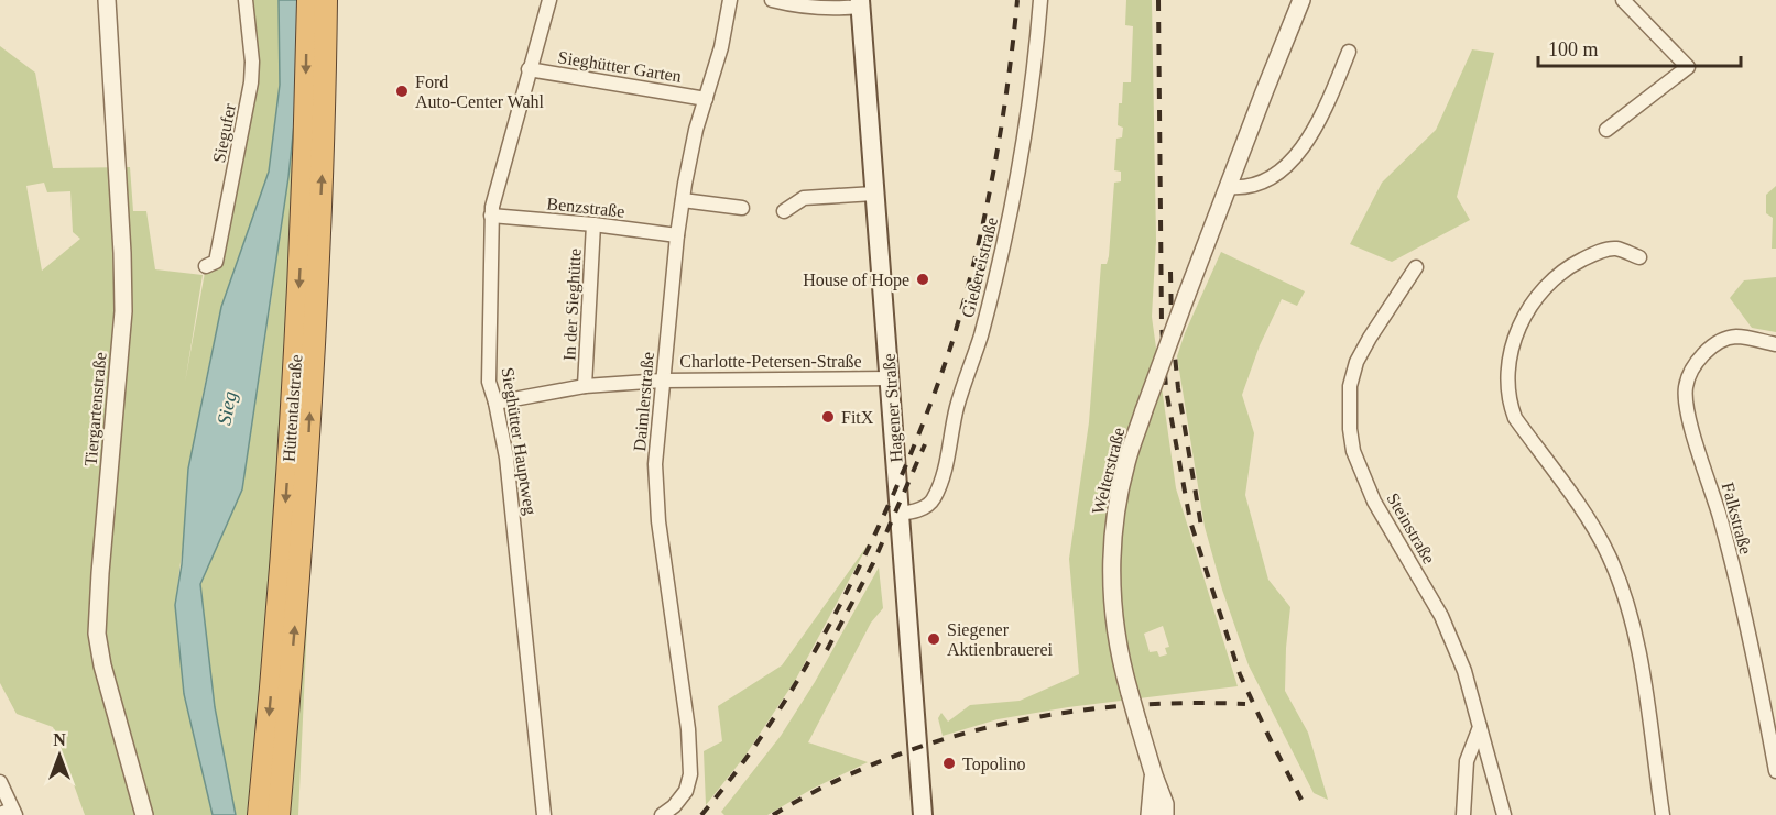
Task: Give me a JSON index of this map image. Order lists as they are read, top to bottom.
{
  "streets": {
    "highway": ["Hüttentalstraße"],
    "main road": ["Hagener Straße"],
    "street": [
      "Sieghütter Garten",
      "Siegufer",
      "Benzstraße",
      "Gießereistraße",
      "In der Sieghütte",
      "Charlotte-Petersen-Straße",
      "Daimlerstraße",
      "Tiergartenstraße",
      "Sieghütter Hauptweg",
      "Welterstraße",
      "Falkstraße",
      "Steinstraße"
    ]
  },
  "crossings": [
    ["Sieghütter Garten", "Daimlerstraße"],
    ["Sieghütter Garten", "Sieghütter Hauptweg"],
    ["Benzstraße", "In der Sieghütte"],
    ["Benzstraße", "Daimlerstraße"],
    ["Benzstraße", "Sieghütter Hauptweg"],
    ["Gießereistraße", "Hagener Straße"],
    ["In der Sieghütte", "Charlotte-Petersen-Straße"],
    ["Charlotte-Petersen-Straße", "Daimlerstraße"],
    ["Charlotte-Petersen-Straße", "Hagener Straße"],
    ["Charlotte-Petersen-Straße", "Sieghütter Hauptweg"]
  ],
  "water": ["Sieg"],
  "places": [
    "Ford Auto-Center Wahl",
    "House of Hope",
    "FitX",
    "Siegener Aktienbrauerei",
    "Topolino"
  ],
  "scale_bar": "100 m",
  "north": "top"
}
